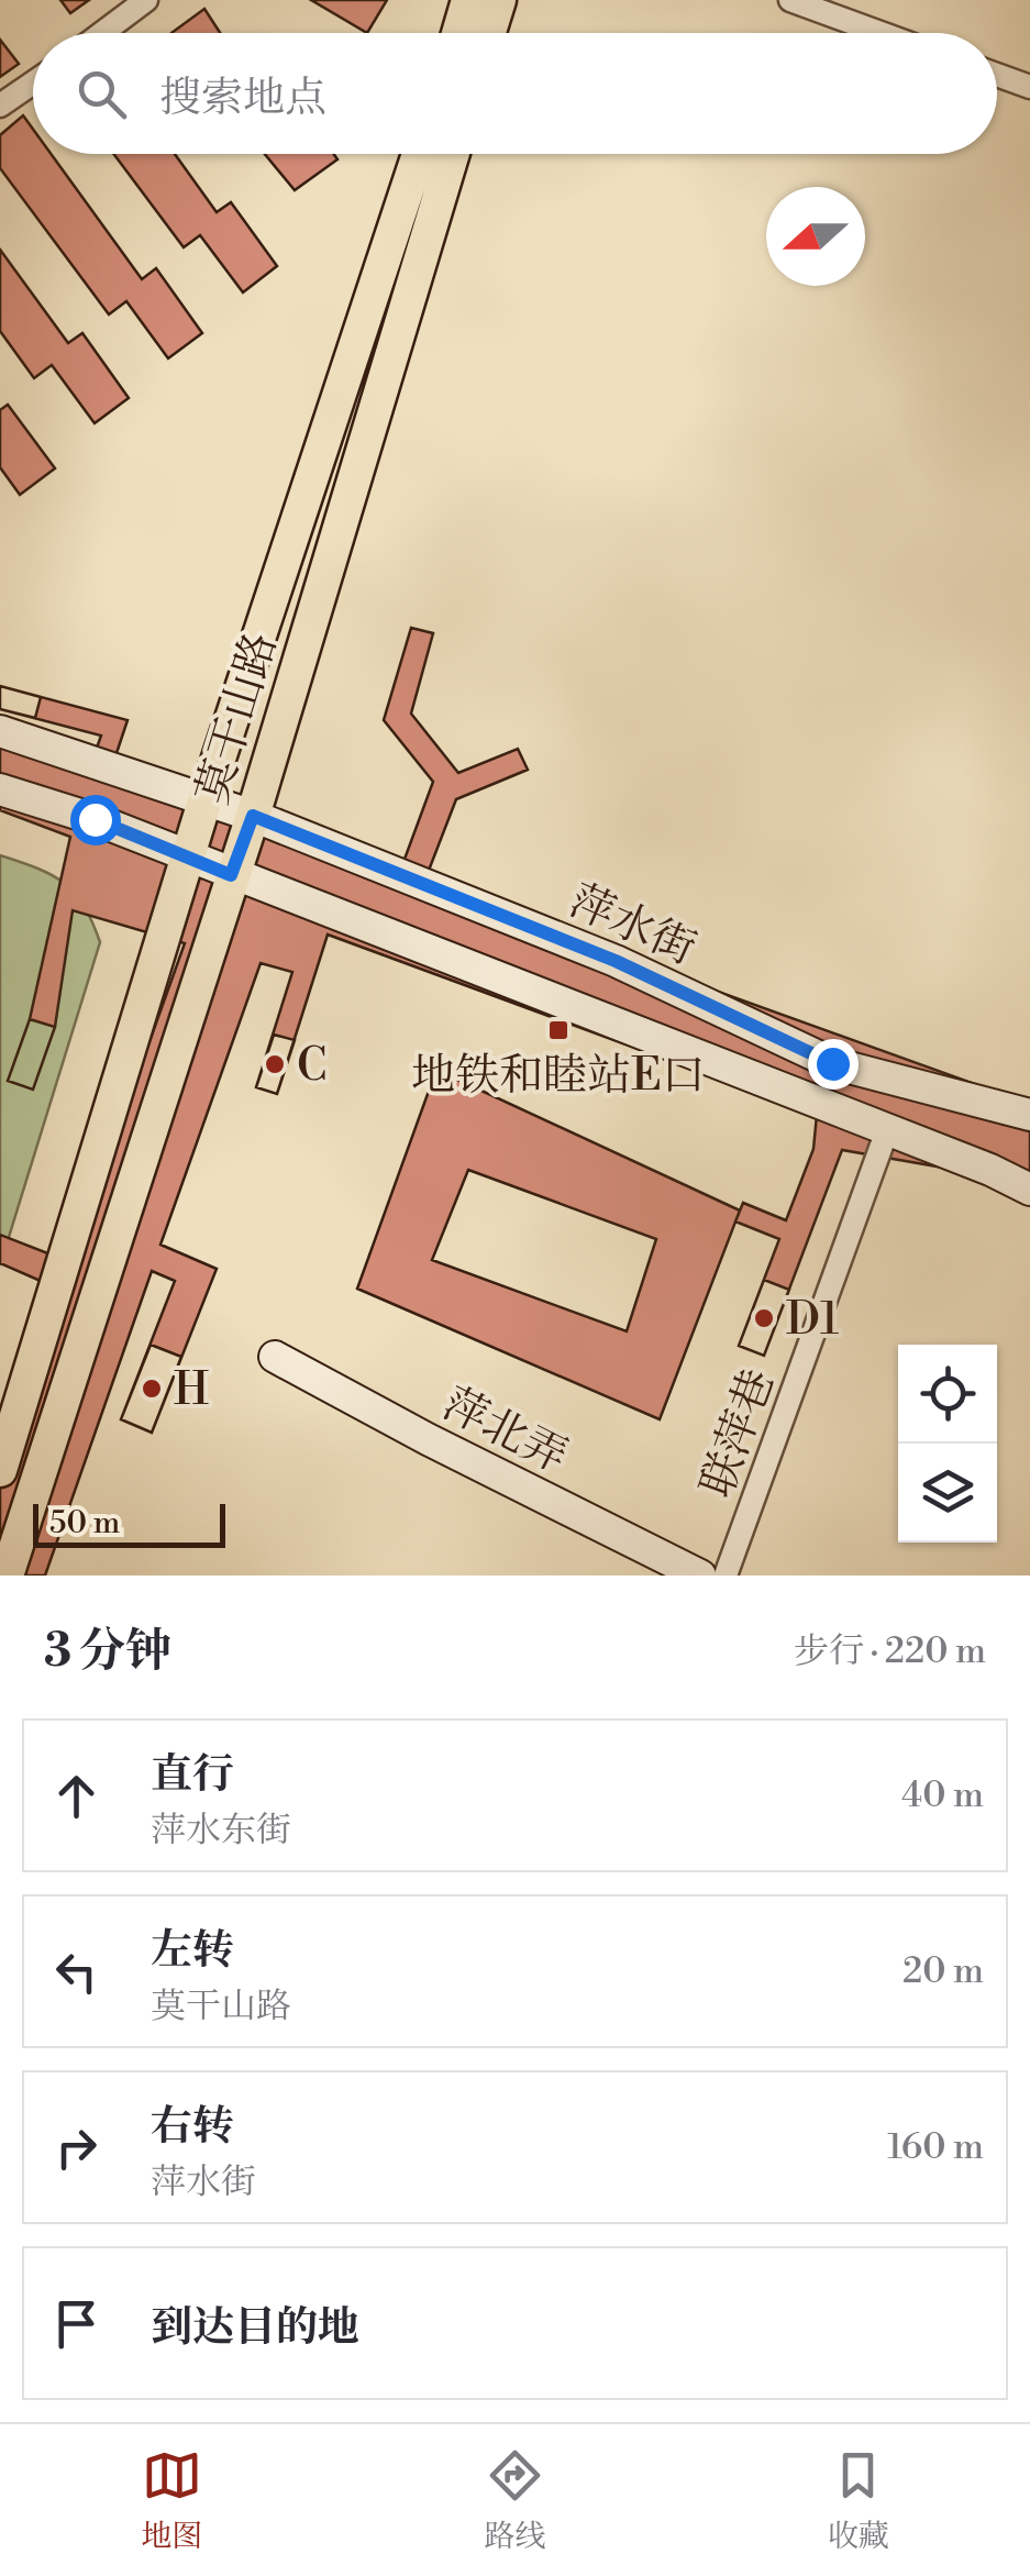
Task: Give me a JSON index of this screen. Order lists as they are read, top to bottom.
{
  "streets": {
    "main road": ["莫干山路", "萍水街", "萍北弄"],
    "street": ["联萍巷"]
  },
  "crossings": [
    ["莫干山路", "萍水街"]
  ],
  "places": {
    "transit": ["地铁和睦站E口"],
    "other": ["C", "D1", "H"]
  },
  "scale_bar": "50 m",
  "north": "left",
  "page": {
    "search": "搜索地点",
    "scale": "50 m",
    "heading": ["3 分钟", "步行 · 220 m"],
    "list": [
      ["直行", "萍水东街", "40 m"],
      ["左转", "莫干山路", "20 m"],
      ["右转", "萍水街", "160 m"],
      "到达目的地"
    ],
    "nav": ["地图", "路线", "收藏"]
  }
}
